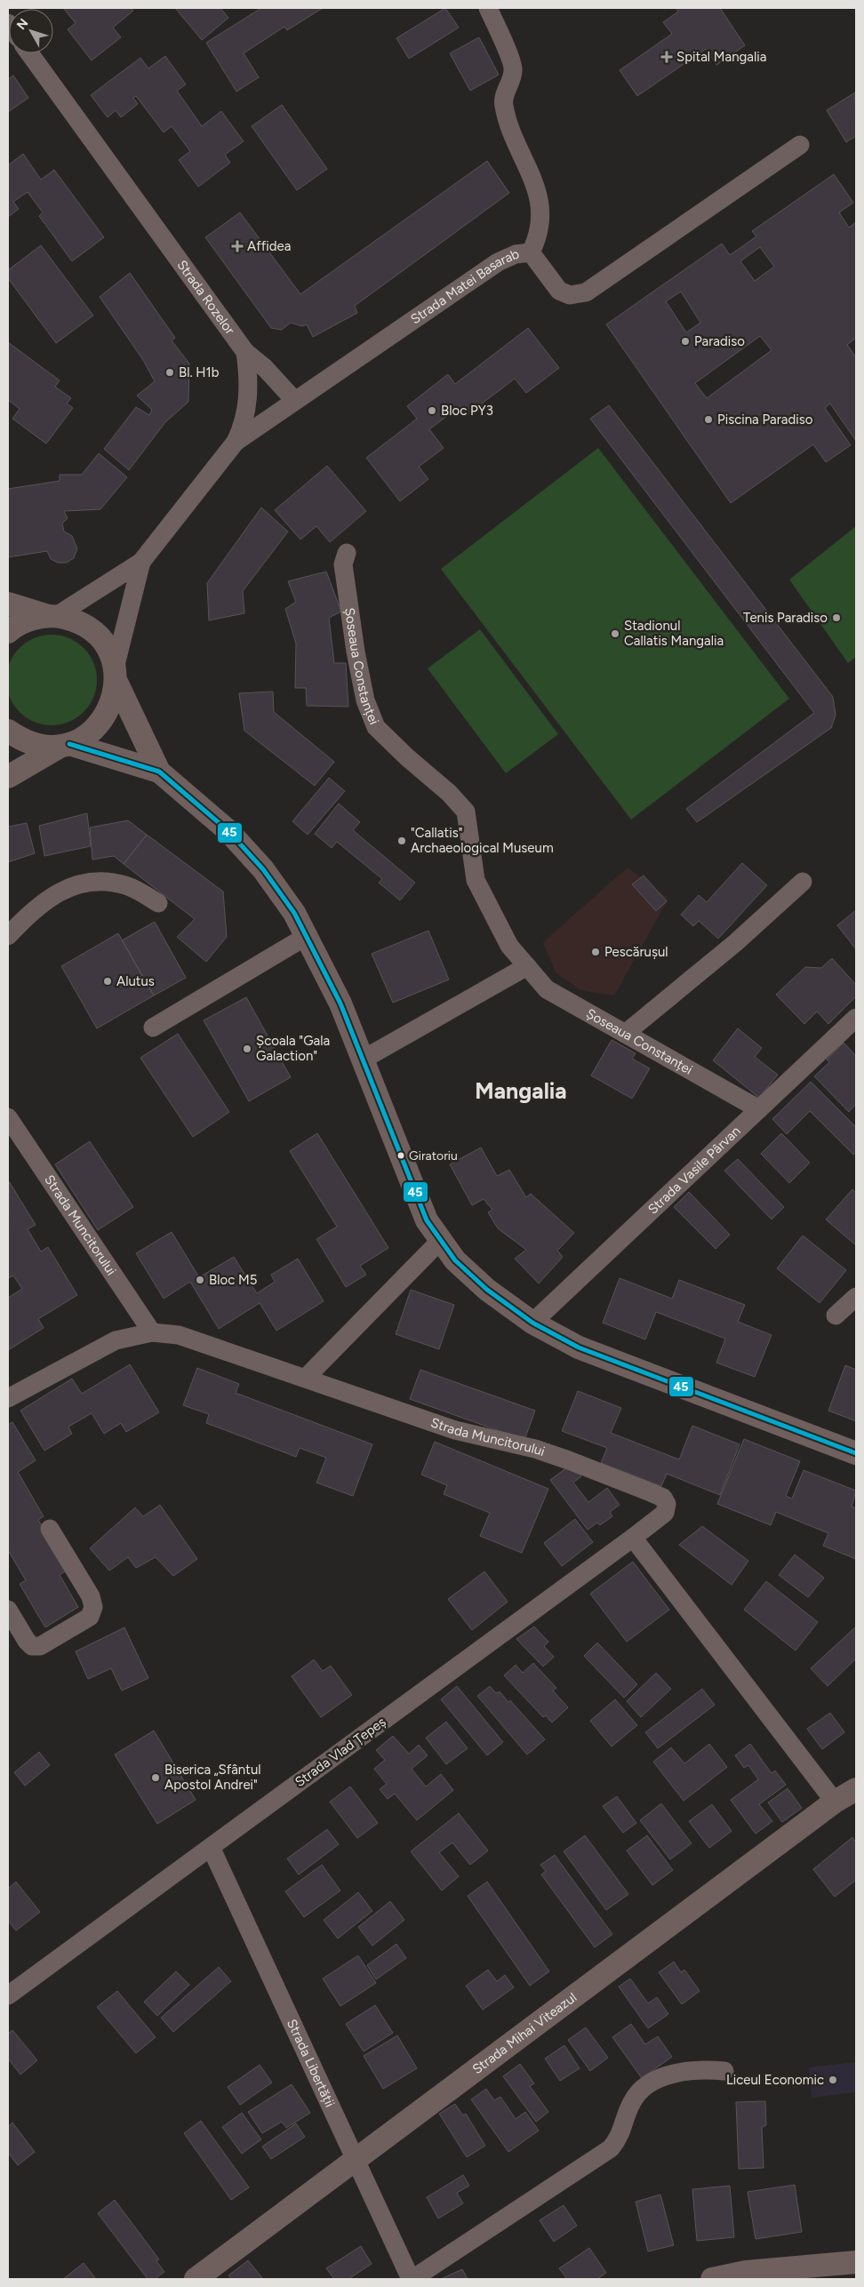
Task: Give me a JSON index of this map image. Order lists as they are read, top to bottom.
{
  "streets": {
    "main road": ["Strada Mihai Viteazul"],
    "street": [
      "Strada Matei Basarab",
      "Strada Rozelor",
      "Șoseaua Constanței",
      "Strada Vasile Pârvan",
      "Strada Muncitorului",
      "Strada Vlad Țepeș",
      "Strada Libertății"
    ]
  },
  "crossings": [
    ["Strada Matei Basarab", "Strada Rozelor"],
    ["Șoseaua Constanței", "Strada Vasile Pârvan"],
    ["Strada Muncitorului", "Strada Vlad Țepeș"],
    ["Strada Vlad Țepeș", "Strada Libertății"],
    ["Strada Mihai Viteazul", "Strada Libertății"]
  ],
  "districts": ["Mangalia"],
  "places": {
    "health": ["Spital Mangalia", "Affidea"],
    "other": [
      "Paradiso",
      "Bl. H1b",
      "Bloc PY3",
      "Piscina Paradiso",
      "Tenis Paradiso",
      "Stadionul Callatis Mangalia",
      "\"Callatis\" Archaeological Museum",
      "Pescărușul",
      "Alutus",
      "Școala \"Gala Galaction\"",
      "Giratoriu",
      "Bloc M5",
      "Biserica „Sfântul Apostol Andrei\"",
      "Liceul Economic"
    ]
  },
  "lines": ["transit line 45"],
  "north": "top left"
}
